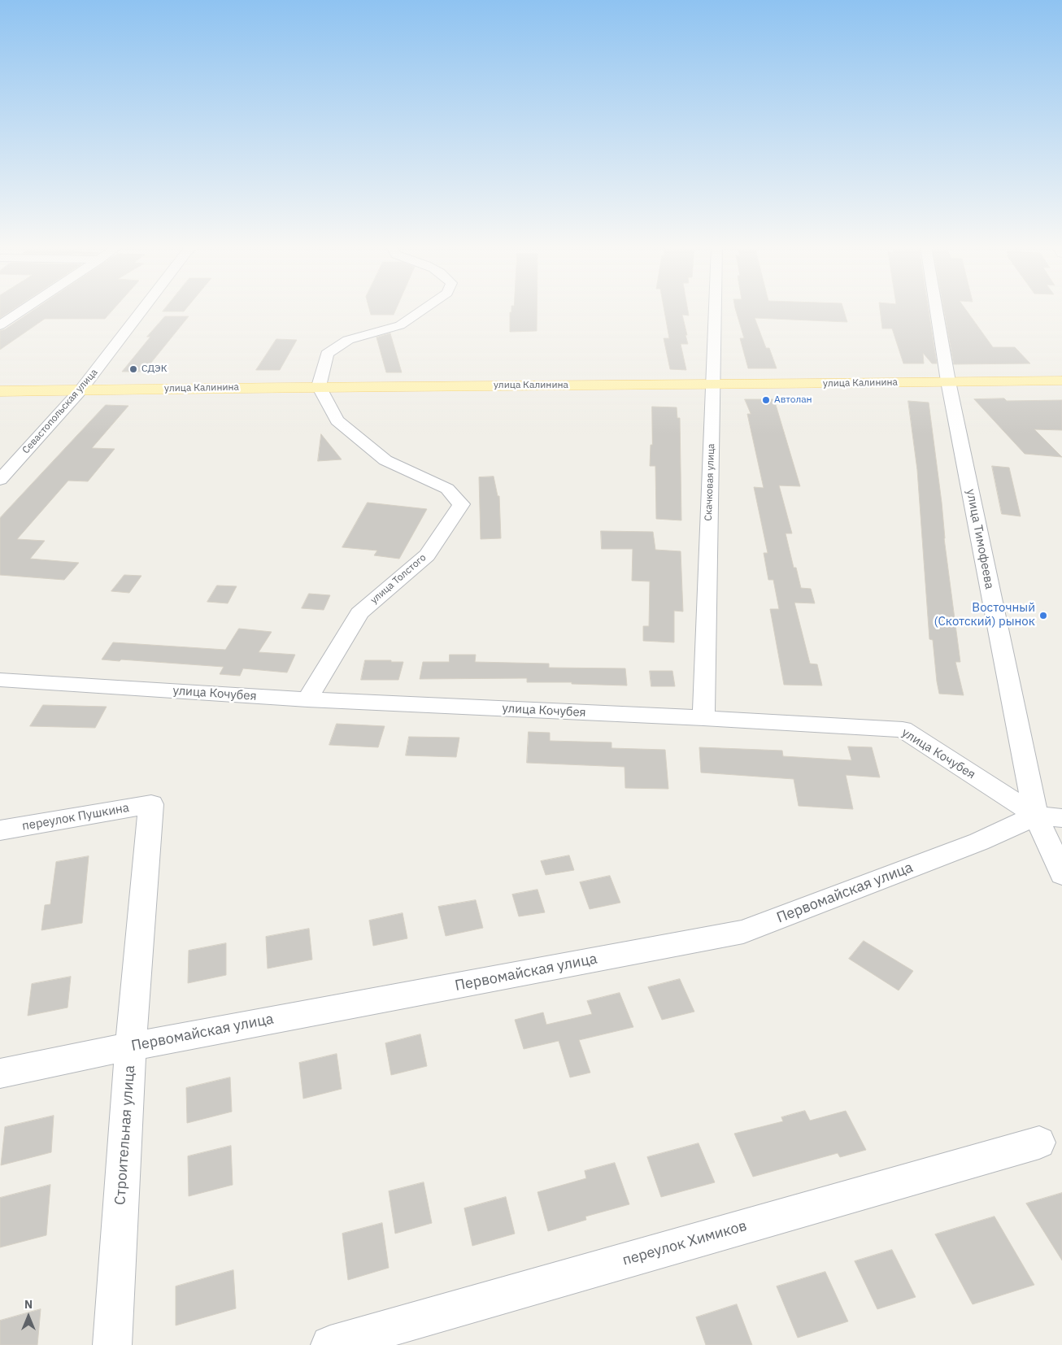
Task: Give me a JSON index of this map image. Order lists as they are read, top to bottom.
{
  "streets": {
    "main road": ["улица Калинина"],
    "street": [
      "Севастопольская улица",
      "Скачковая улица",
      "улица Тимофеева",
      "улица Толстого",
      "улица Кочубея",
      "переулок Пушкина",
      "Первомайская улица",
      "Строительная улица",
      "переулок Химиков"
    ]
  },
  "crossings": [
    ["улица Калинина", "Севастопольская улица"],
    ["улица Калинина", "Скачковая улица"],
    ["улица Калинина", "улица Тимофеева"],
    ["улица Калинина", "улица Толстого"],
    ["Скачковая улица", "улица Кочубея"],
    ["улица Тимофеева", "улица Кочубея"],
    ["улица Тимофеева", "Первомайская улица"],
    ["улица Толстого", "улица Кочубея"],
    ["улица Кочубея", "Первомайская улица"],
    ["переулок Пушкина", "Строительная улица"],
    ["Первомайская улица", "Строительная улица"]
  ],
  "places": ["СДЭК", "Автолан", "Восточный (Скотский) рынок"],
  "north": "top"
}
